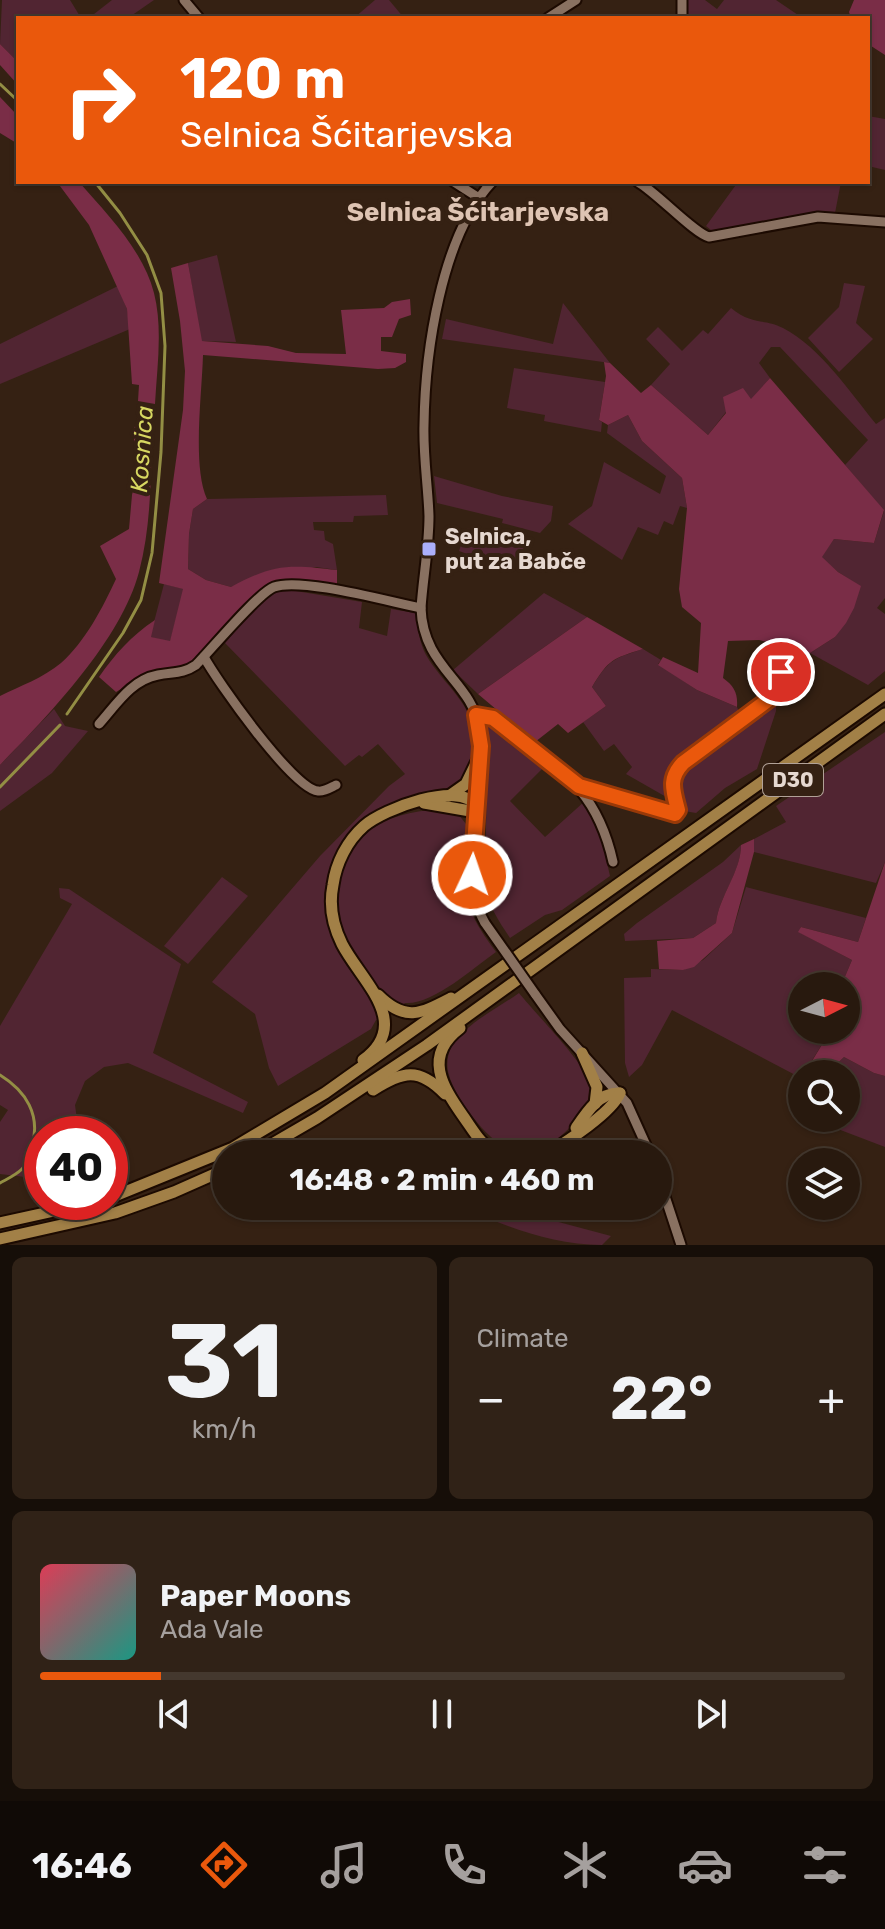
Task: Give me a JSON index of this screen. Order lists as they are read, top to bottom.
{
  "streets": {
    "main road": ["D30"]
  },
  "districts": ["Selnica Šćitarjevska"],
  "water": ["Kosnica"],
  "places": {
    "transit": ["Selnica, put za Babče"]
  },
  "north": "right",
  "page": {
    "turn": ["120 m", "Selnica Šćitarjevska"],
    "limit": "40",
    "trip": "16:48 · 2 min · 460 m",
    "tile": [
      ["31", "km/h"],
      "Climate"
    ],
    "heat": ["−", "22°", "+"],
    "song": ["Paper Moons", "Ada Vale"],
    "tabs": "16:46"
  }
}
